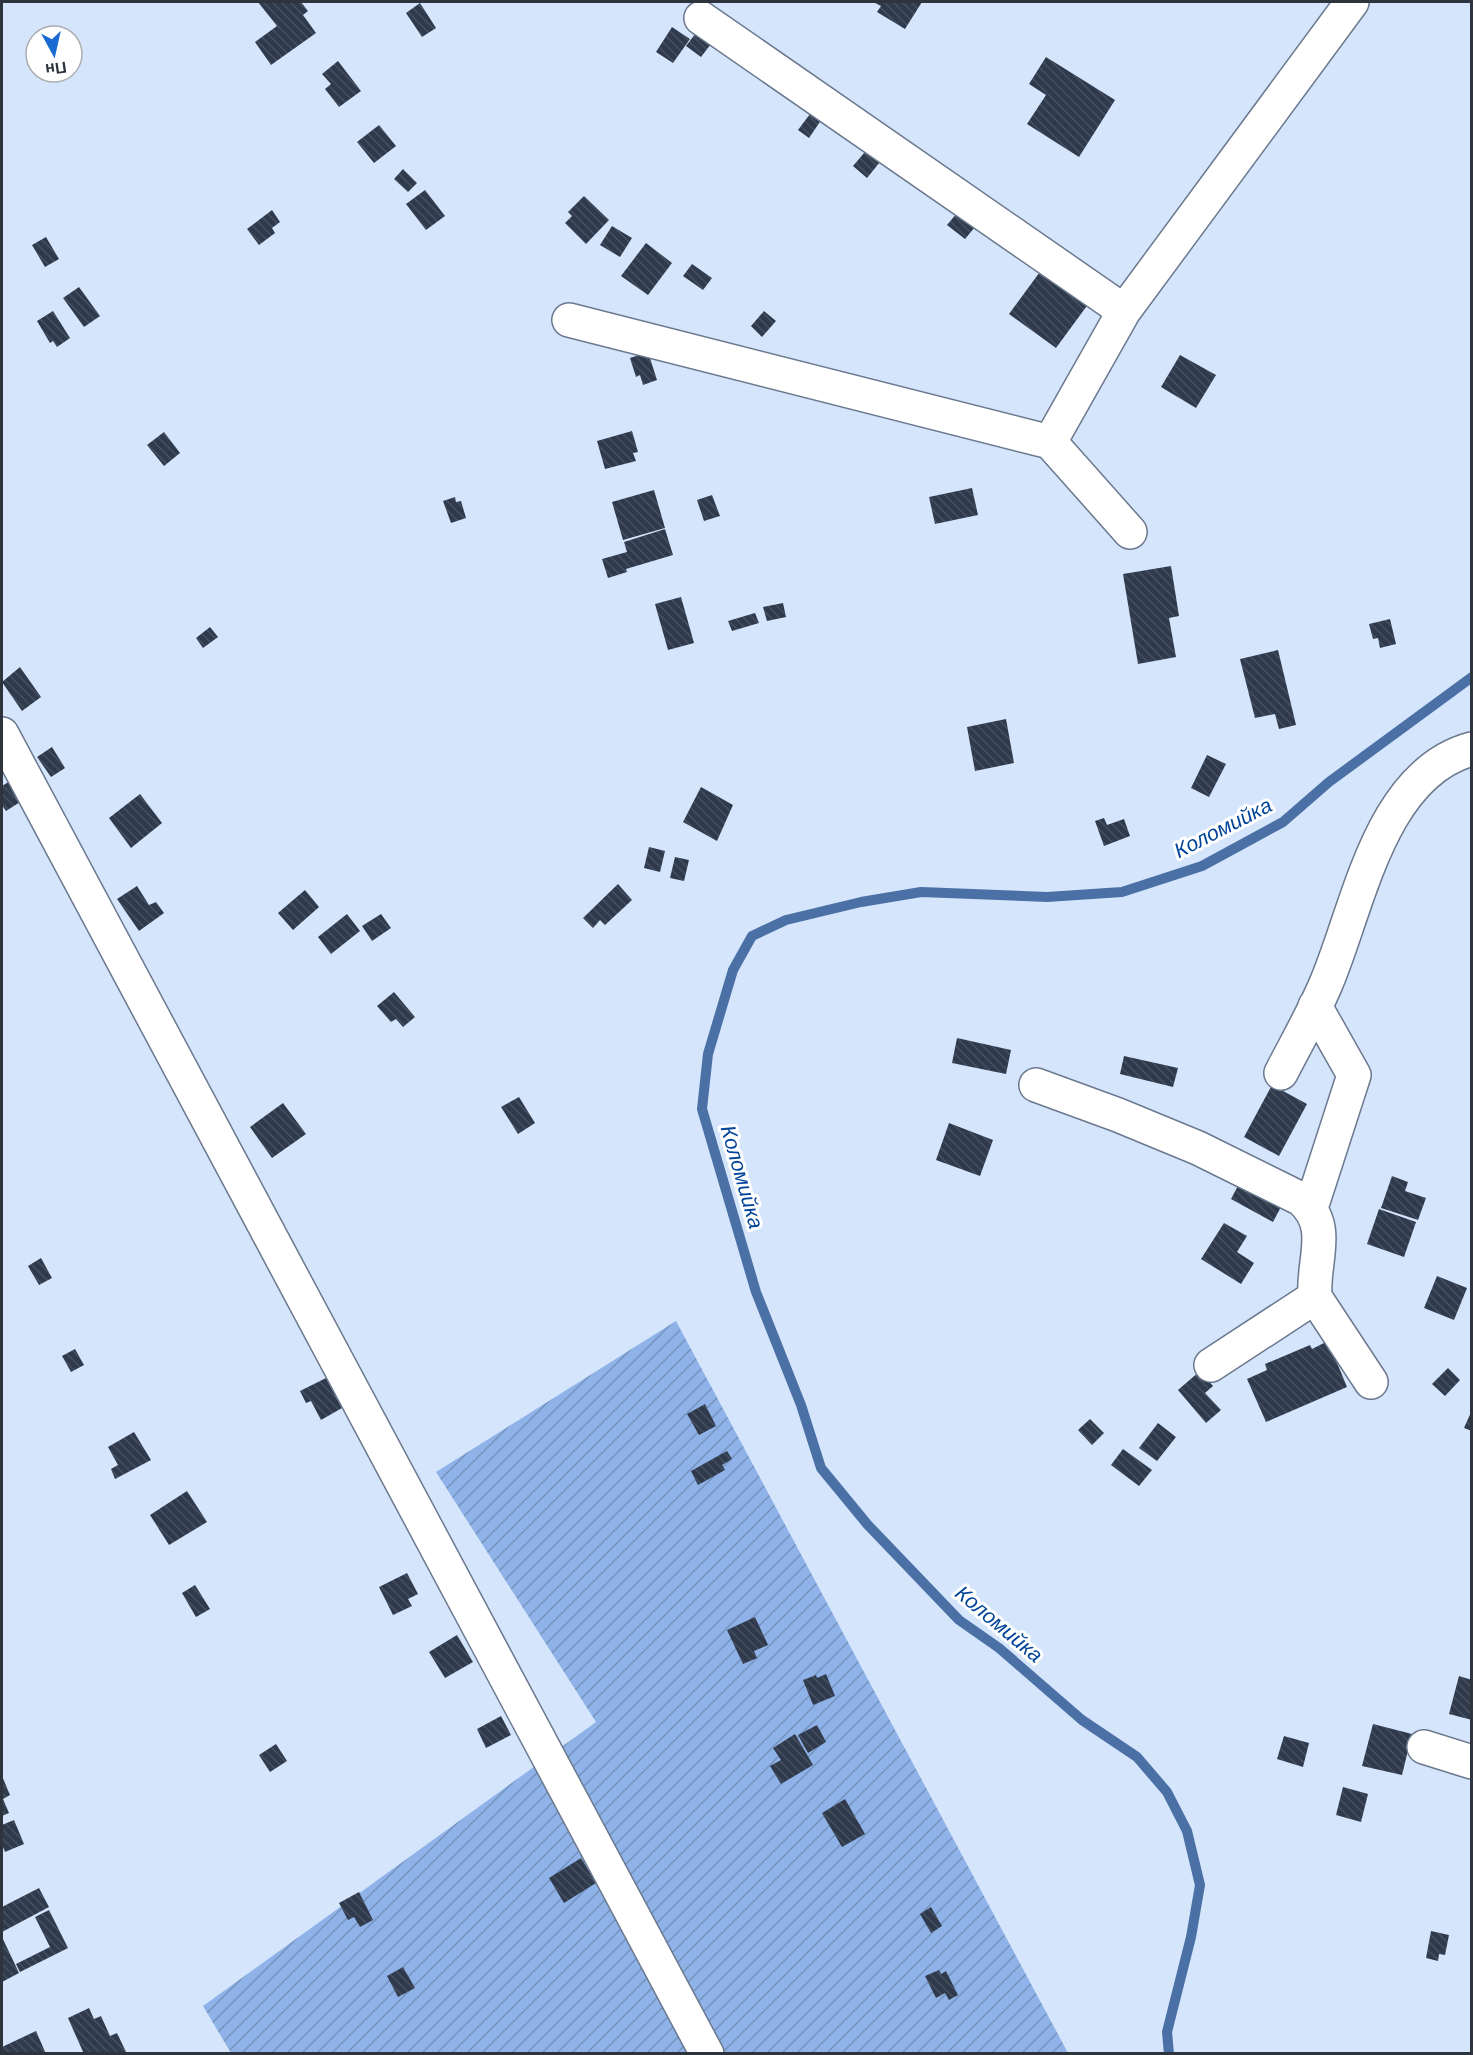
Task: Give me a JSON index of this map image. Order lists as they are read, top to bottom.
{
  "water": ["Коломийка"],
  "north": "bottom"
}
